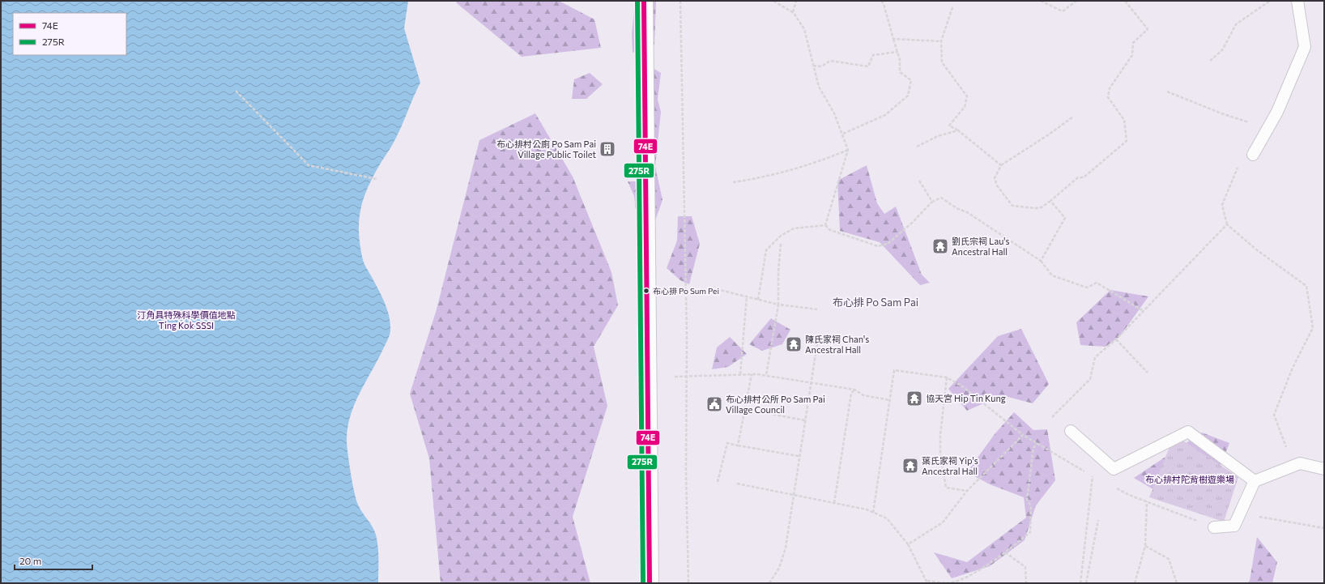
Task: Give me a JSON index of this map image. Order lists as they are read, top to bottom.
{
  "districts": ["布心排 Po Sam Pai"],
  "parks": ["汀角具特殊科學價值地點 Ting Kok SSSI", "布心排村陀背樹遊樂場"],
  "places": {
    "building": ["布心排村公廁 Po Sam Pai Village Public Toilet"],
    "temple": [
      "劉氏宗祠 Lau's Ancestral Hall",
      "陳氏家祠 Chan's Ancestral Hall",
      "協天宮 Hip Tin Kung",
      "葉氏家祠 Yip's Ancestral Hall"
    ],
    "other": ["布心排 Po Sum Pei"],
    "public building": ["布心排村公所 Po Sam Pai Village Council"]
  },
  "lines": ["transit line 74E", "transit line 275R"],
  "legend": ["74E", "275R"],
  "scale_bar": "20 m"
}
